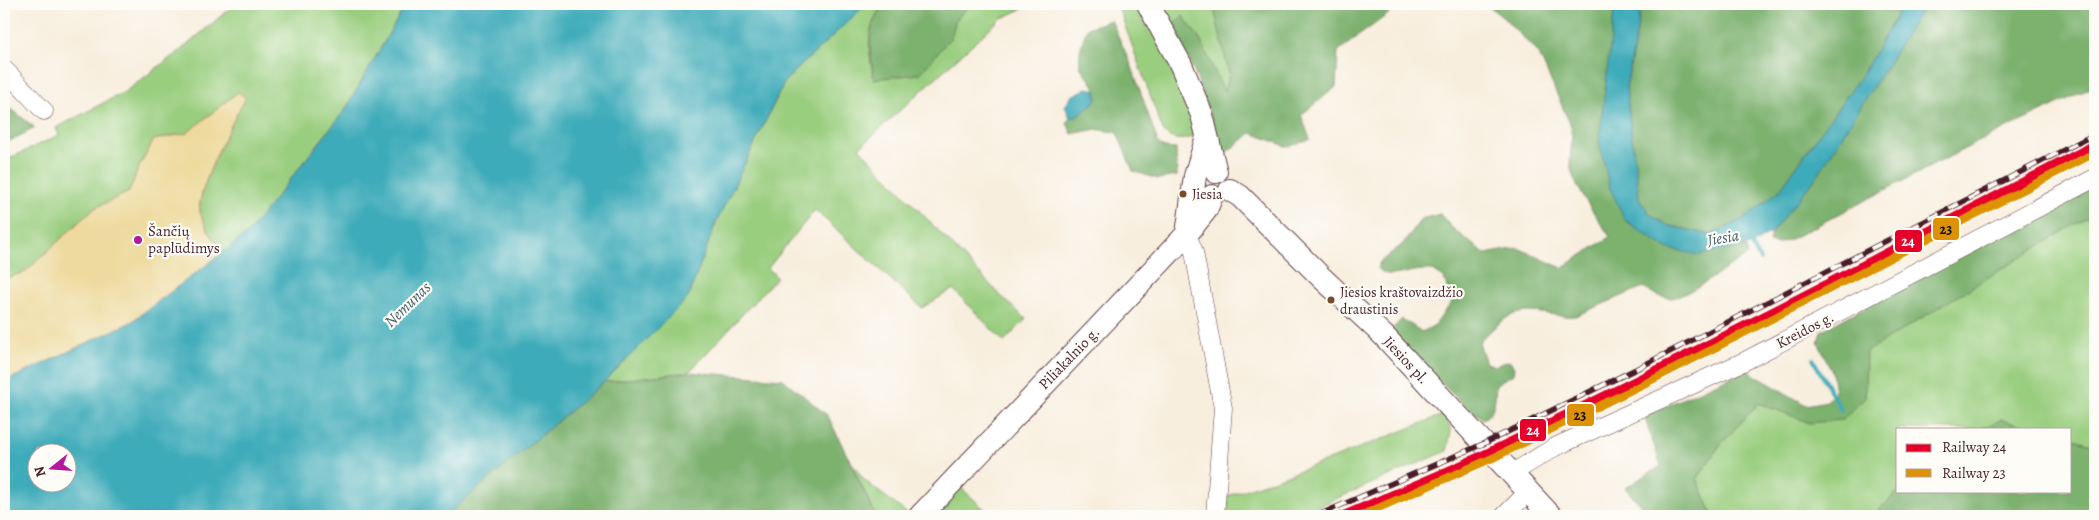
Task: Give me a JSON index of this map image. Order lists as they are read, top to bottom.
{
  "streets": {
    "main road": ["Piliakalnio g.", "Jiesios pl."],
    "street": ["Kreidos g."]
  },
  "crossings": [
    ["Kreidos g.", "Jiesios pl."],
    ["Piliakalnio g.", "Jiesios pl."]
  ],
  "water": ["Jiesia", "Nemunas"],
  "places": ["Jiesia", "Šančių paplūdimys", "Jiesios kraštovaizdžio draustinis"],
  "lines": ["rail line 24", "rail line 23"],
  "legend": ["Railway 24", "Railway 23"],
  "north": "left"
}
